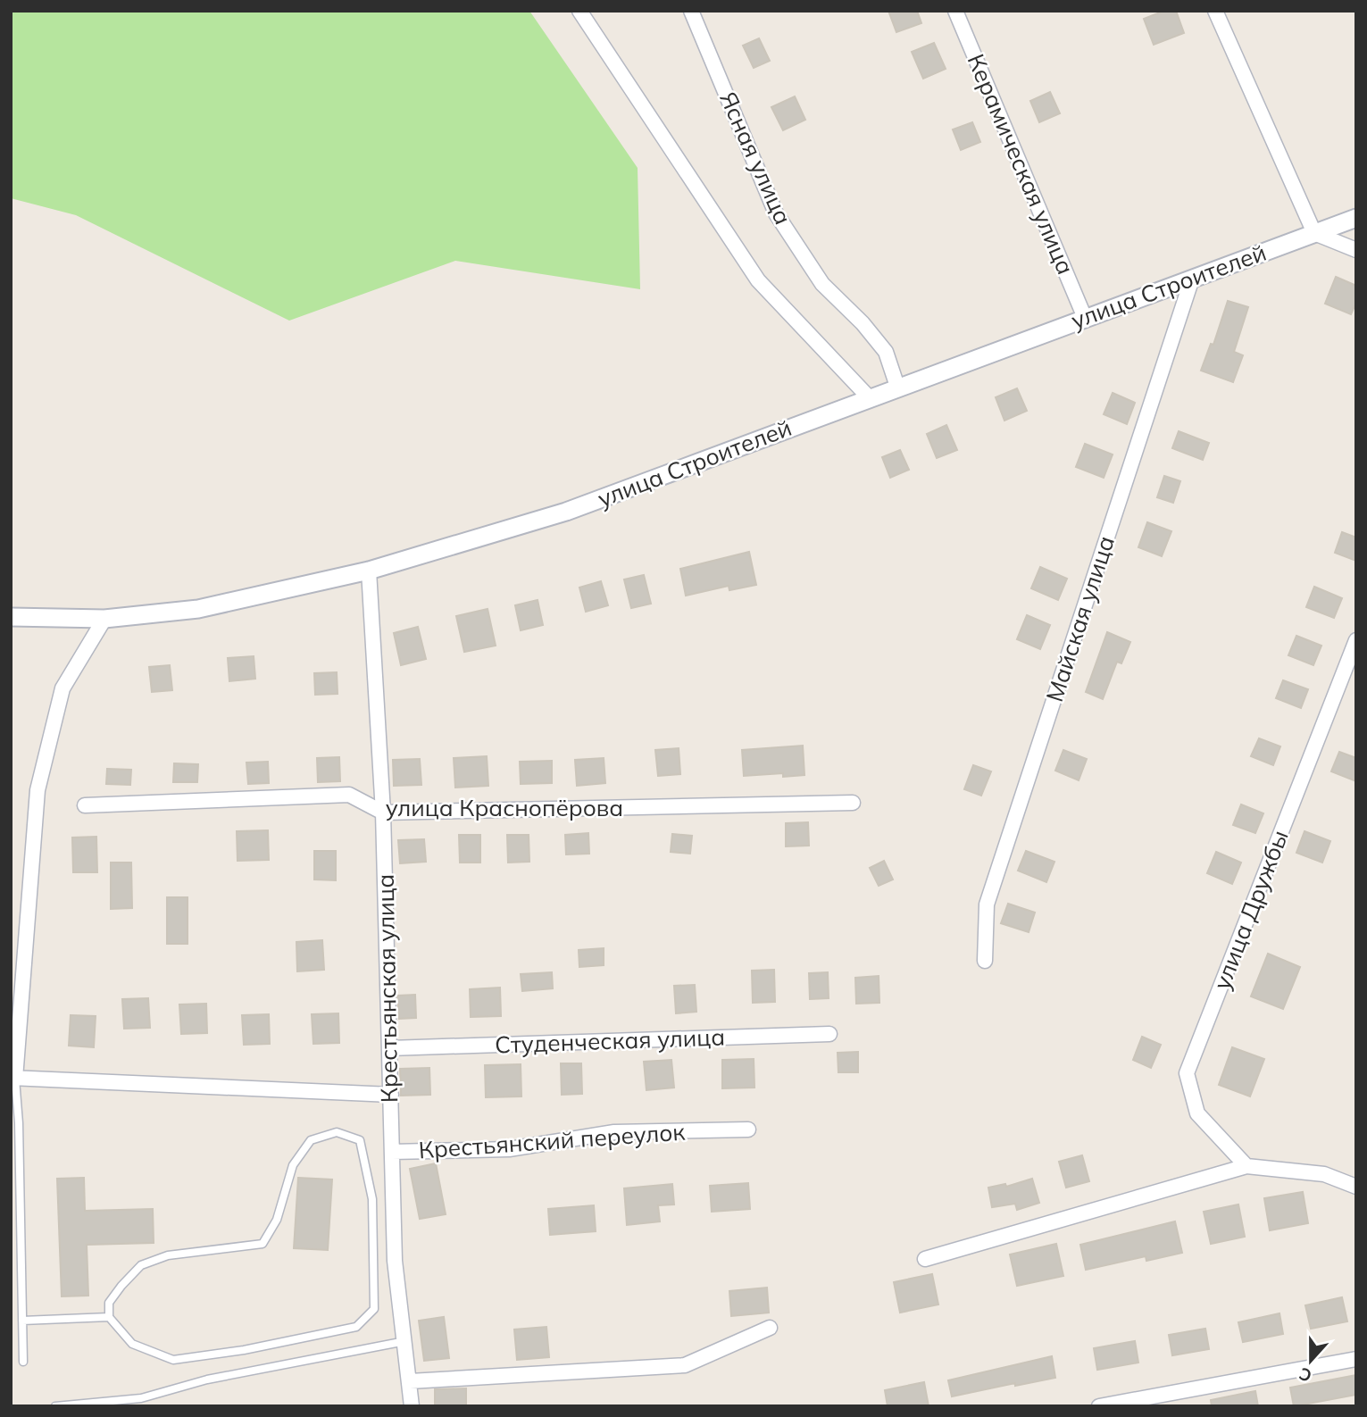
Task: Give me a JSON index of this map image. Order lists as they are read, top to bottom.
{
  "streets": {
    "street": [
      "Ясная улица",
      "Керамическая улица",
      "улица Строителей",
      "Майская улица",
      "улица Краснопёрова",
      "улица Дружбы",
      "Крестьянская улица",
      "Студенческая улица",
      "Крестьянский переулок"
    ]
  },
  "crossings": [
    ["Ясная улица", "улица Строителей"],
    ["Керамическая улица", "улица Строителей"],
    ["улица Строителей", "Майская улица"],
    ["улица Строителей", "Крестьянская улица"],
    ["улица Краснопёрова", "Крестьянская улица"],
    ["Крестьянская улица", "Студенческая улица"],
    ["Крестьянская улица", "Крестьянский переулок"]
  ],
  "north": "bottom"
}
